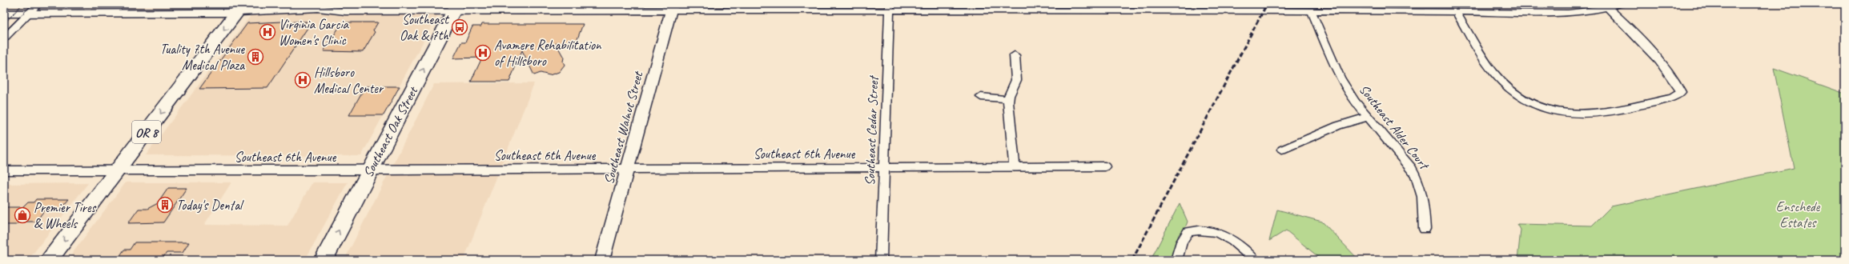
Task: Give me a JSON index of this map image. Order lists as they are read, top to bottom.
{
  "streets": {
    "highway": ["OR 8", "Southeast Oak Street"],
    "street": [
      "Southeast Alder Court",
      "Southeast Walnut Street",
      "Southeast Cedar Street",
      "Southeast 6th Avenue"
    ]
  },
  "crossings": [
    ["Southeast Walnut Street", "Southeast 6th Avenue"],
    ["Southeast Cedar Street", "Southeast 6th Avenue"],
    ["OR 8", "Southeast 6th Avenue"],
    ["Southeast Oak Street", "Southeast 6th Avenue"]
  ],
  "one_way": ["Southeast Oak Street"],
  "parks": ["Enschede Estates"],
  "places": {
    "bus stop": ["Southeast Oak & 7th"],
    "hospital": ["Virginia Garcia Women's Clinic", "Avamere Rehabilitation of Hillsboro", "Hillsboro Medical Center"],
    "building": ["Tuality 7th Avenue Medical Plaza", "Today's Dental"],
    "shop": ["Premier Tires & Wheels"]
  }
}
